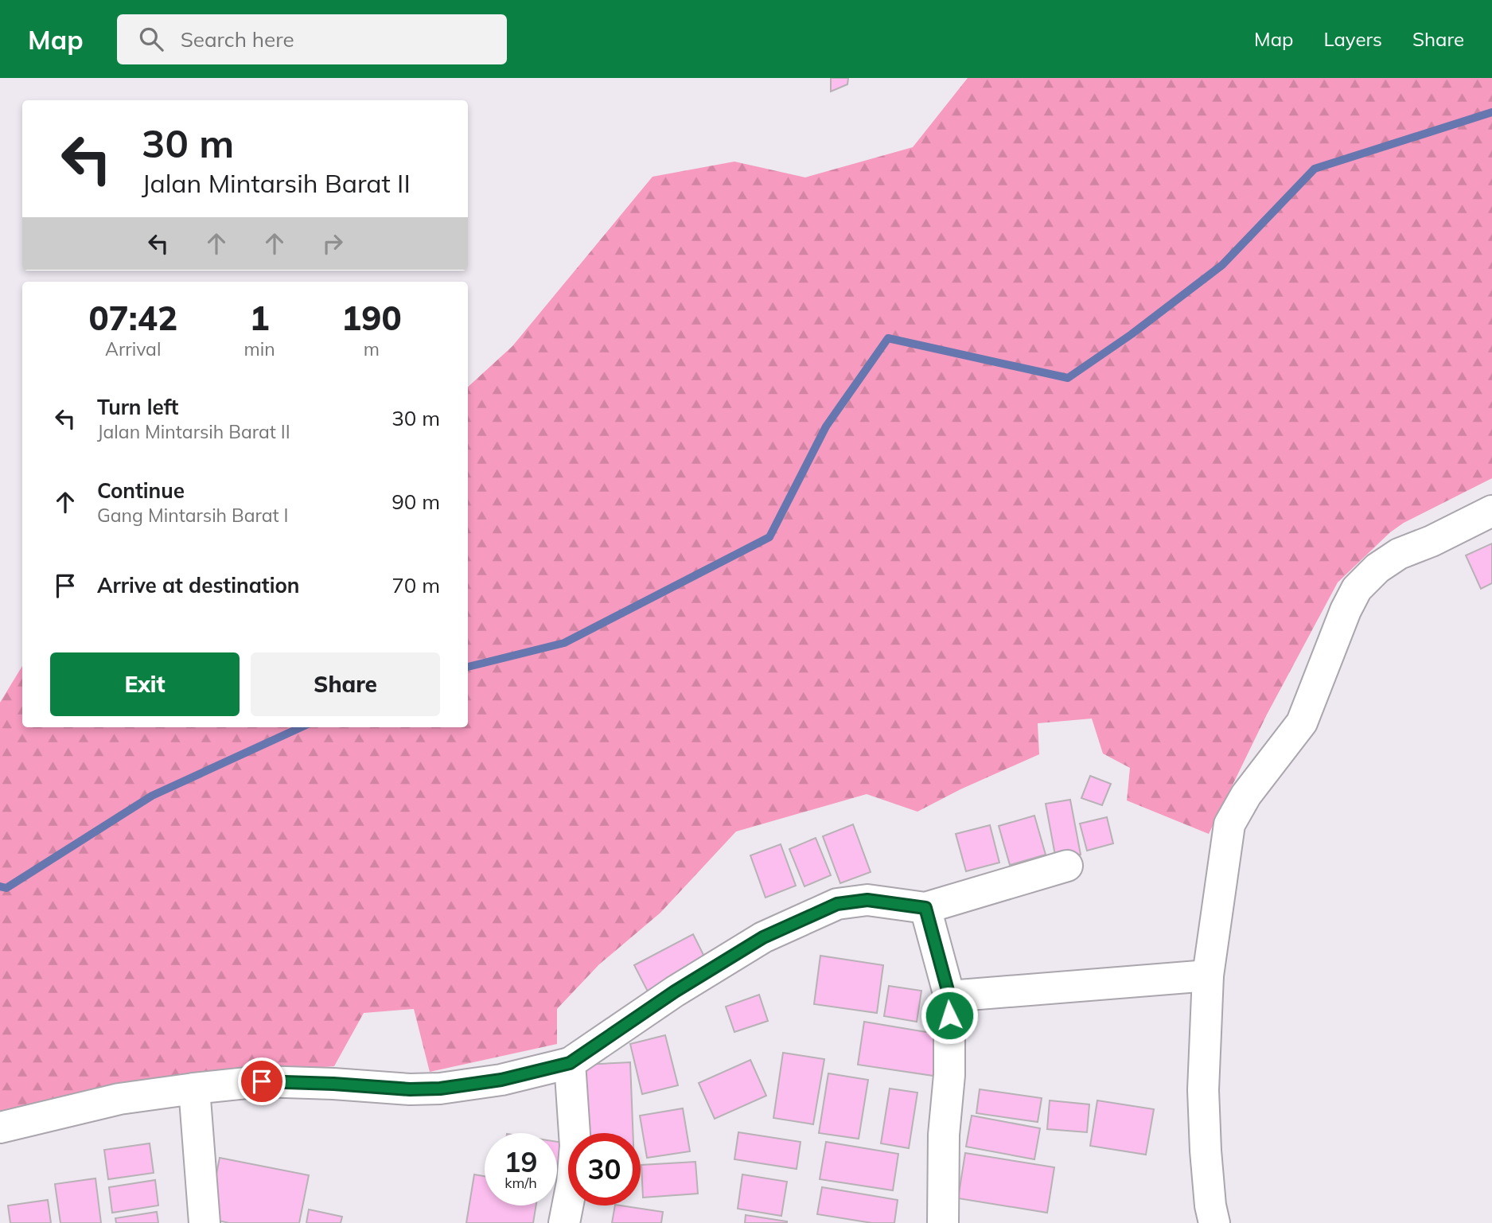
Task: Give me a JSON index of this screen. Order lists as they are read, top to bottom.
{
  "page": {
    "header": "Map",
    "search": "Search here",
    "nav": ["Map", "Layers", "Share"],
    "turn": ["30 m", "Jalan Mintarsih Barat II"],
    "eta": [
      "07:42",
      "Arrival",
      "1",
      "min",
      "190",
      "m"
    ],
    "list": [
      {
        "name": "Turn left",
        "note": "Jalan Mintarsih Barat II",
        "value": "30 m"
      },
      {
        "name": "Continue",
        "note": "Gang Mintarsih Barat I",
        "value": "90 m"
      },
      {
        "name": "Arrive at destination",
        "value": "70 m"
      }
    ],
    "buttons": ["Exit", "Share"],
    "speed": "19 km/h",
    "limit": "30"
  }
}
